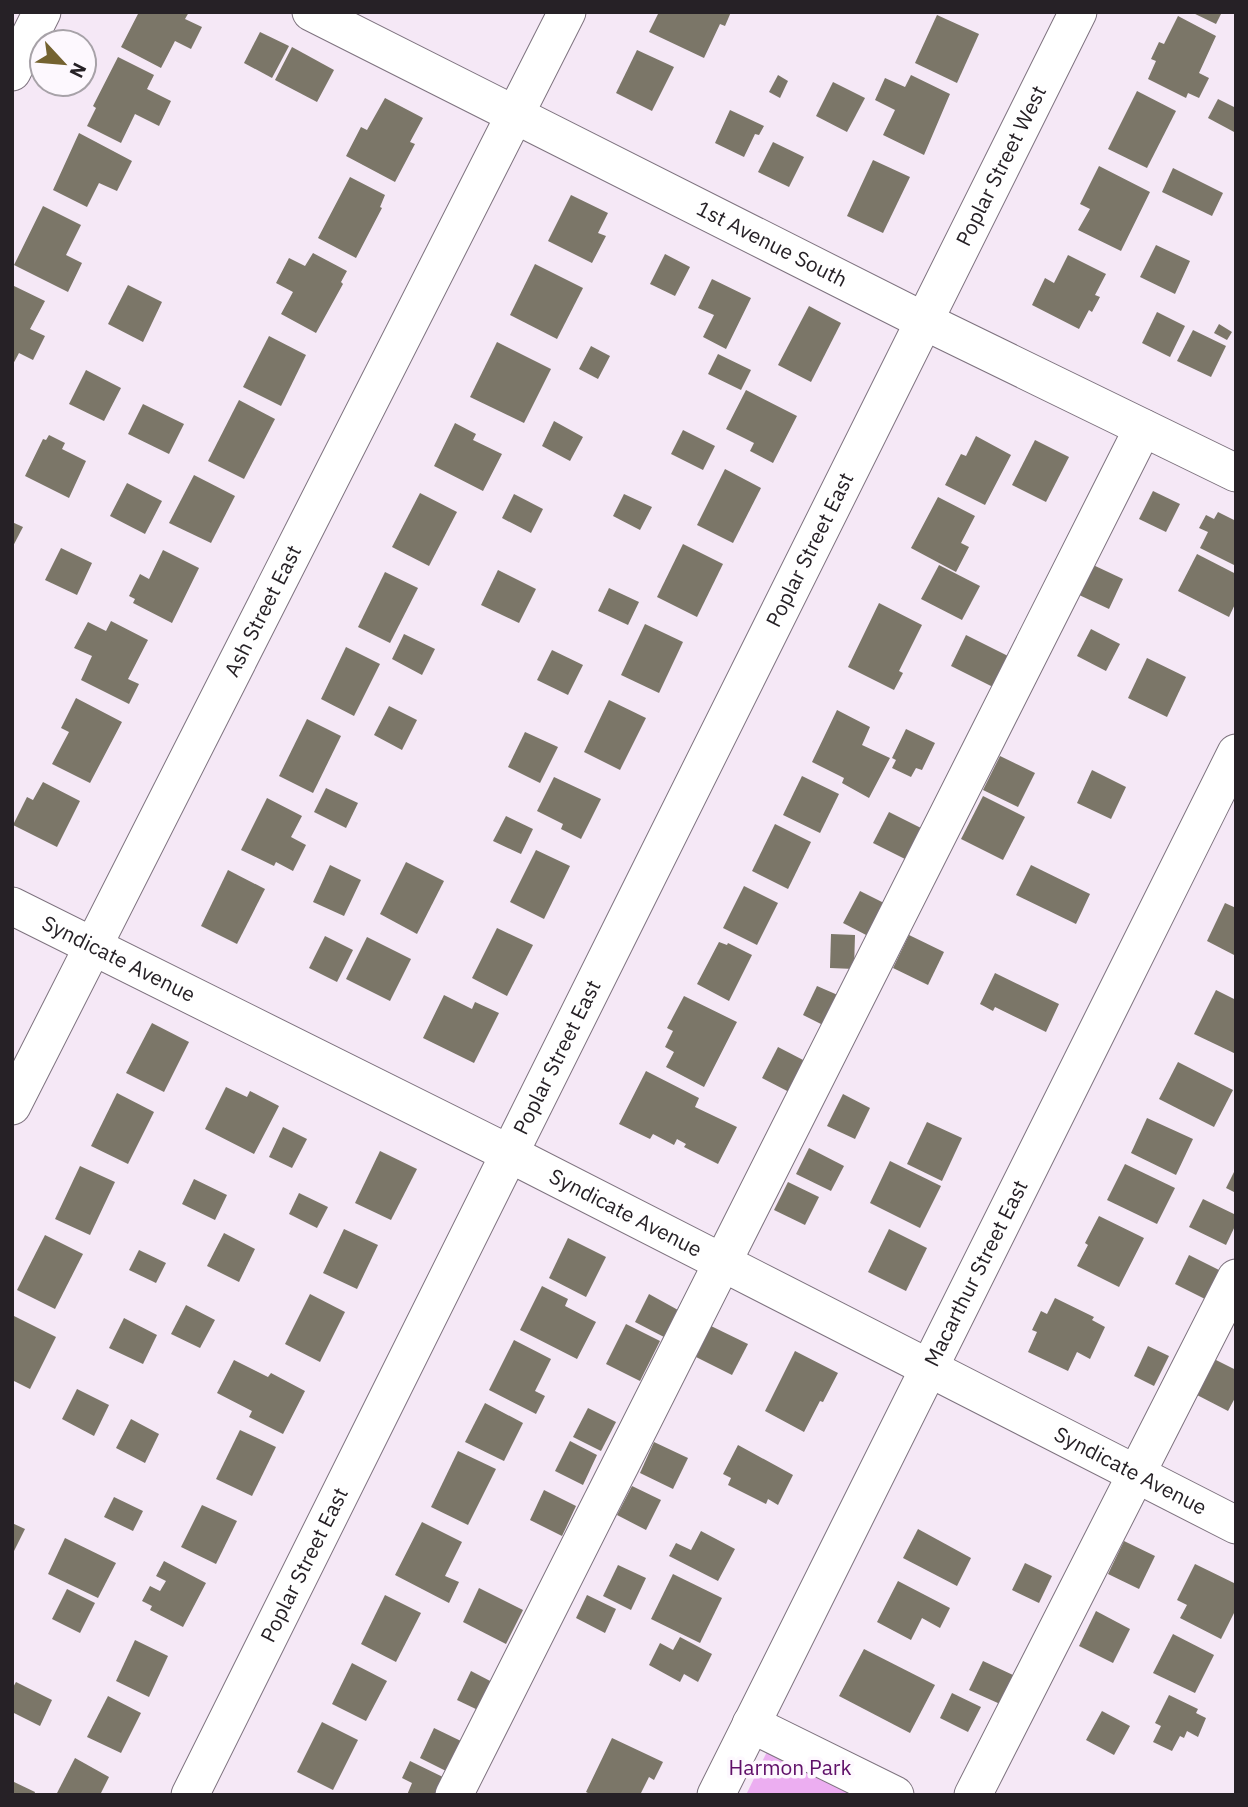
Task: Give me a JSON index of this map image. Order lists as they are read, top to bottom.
{
  "streets": {
    "street": [
      "Poplar Street West",
      "1st Avenue South",
      "Poplar Street East",
      "Ash Street East",
      "Syndicate Avenue",
      "Macarthur Street East"
    ]
  },
  "crossings": [
    ["Poplar Street West", "1st Avenue South"],
    ["Poplar Street West", "Poplar Street East"],
    ["1st Avenue South", "Poplar Street East"],
    ["1st Avenue South", "Ash Street East"],
    ["Poplar Street East", "Syndicate Avenue"],
    ["Ash Street East", "Syndicate Avenue"],
    ["Syndicate Avenue", "Macarthur Street East"]
  ],
  "parks": ["Harmon Park"],
  "north": "bottom right"
}
